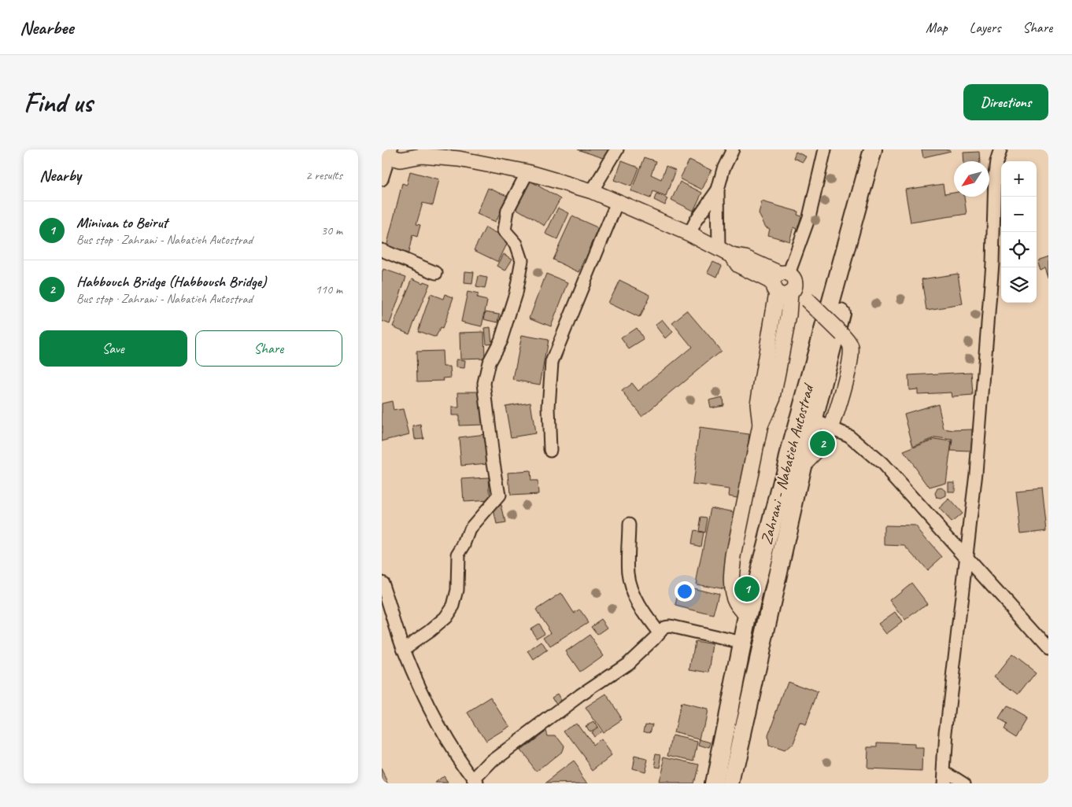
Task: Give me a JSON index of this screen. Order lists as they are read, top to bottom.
{
  "streets": {
    "highway": ["Zahrani - Nabatieh Autostrad"]
  },
  "north": "bottom left",
  "page": {
    "header": "Nearbee",
    "nav": ["Map", "Layers", "Share"],
    "buttons": [
      "Directions",
      ["Save", "Share"]
    ],
    "title": "Find us",
    "heading": ["Nearby", "2 results"],
    "map_buttons": ["+", "−"],
    "list": [
      {
        "mark": "1",
        "name": "Minivan to Beirut",
        "note": "Bus stop · Zahrani - Nabatieh Autostrad",
        "value": "30 m"
      },
      {
        "mark": "2",
        "name": "Habbouch Bridge (Habboush Bridge)",
        "note": "Bus stop · Zahrani - Nabatieh Autostrad",
        "value": "110 m"
      }
    ],
    "pins": ["2", "1"]
  }
}
